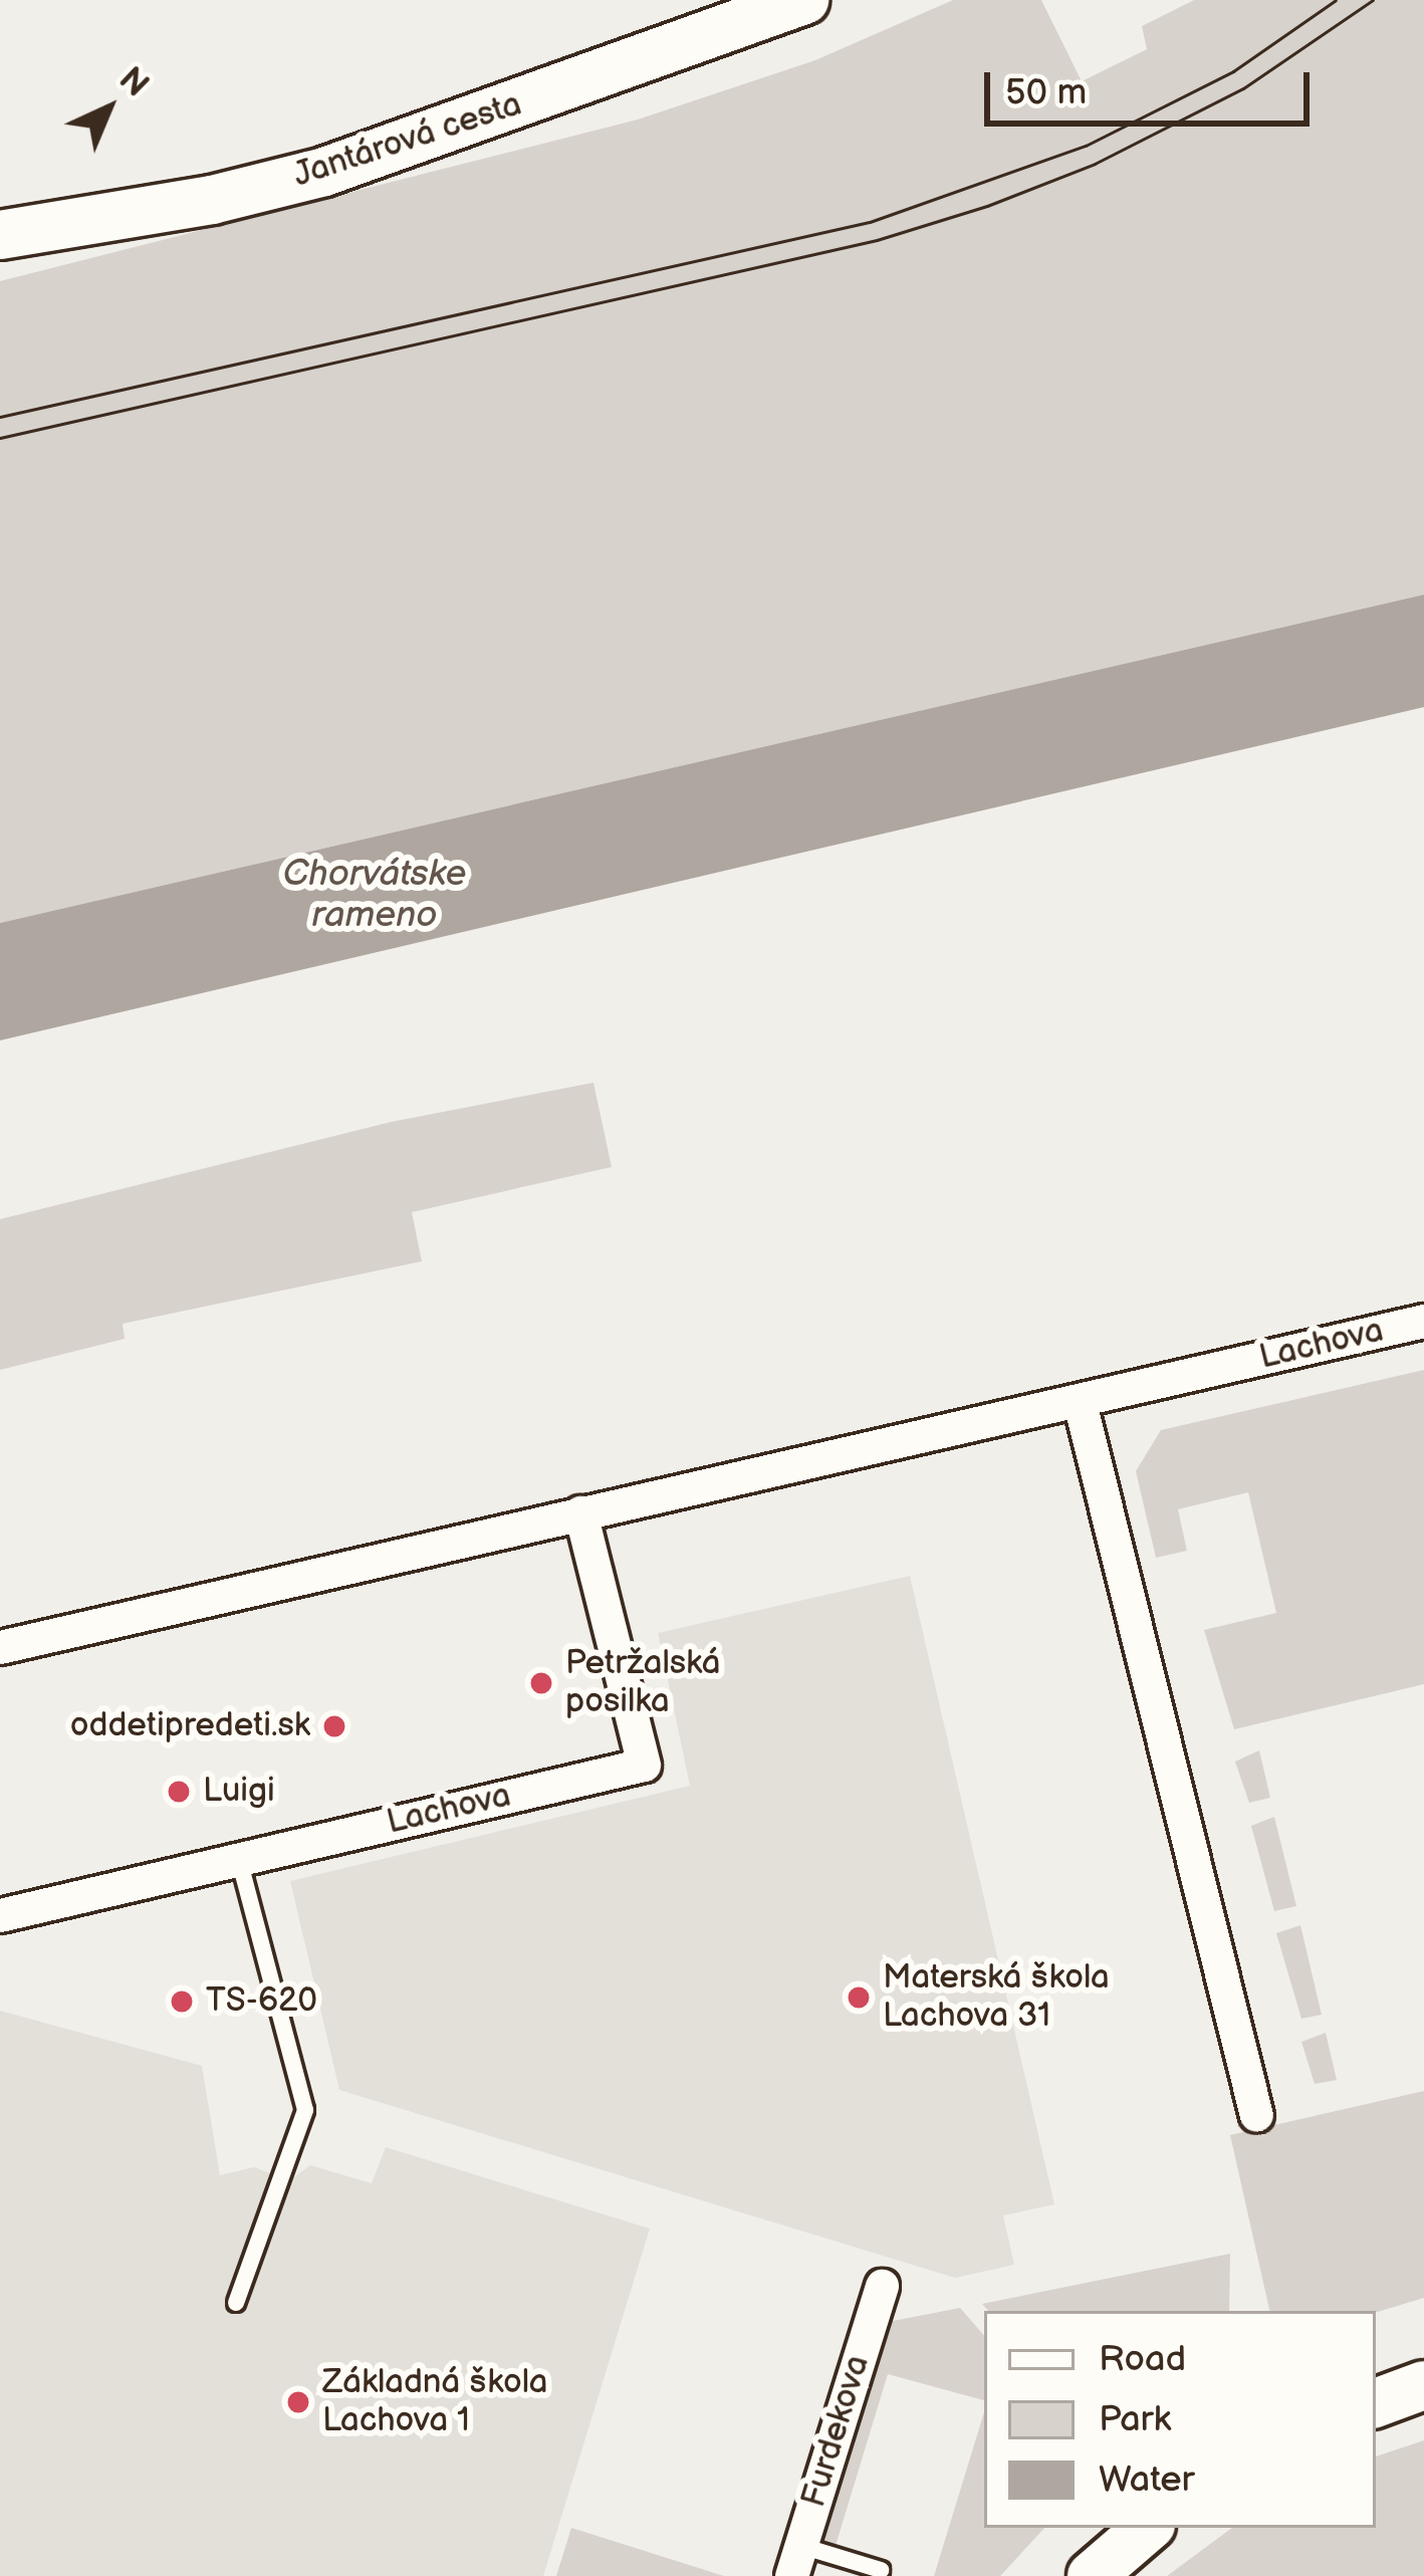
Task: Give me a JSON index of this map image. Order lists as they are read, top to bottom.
{
  "streets": {
    "street": ["Jantárová cesta", "Lachova", "Furdekova"]
  },
  "water": ["Chorvátske rameno"],
  "places": [
    "Petržalská posilka",
    "oddetipredeti.sk",
    "Luigi",
    "Materská škola Lachova 31",
    "TS-620",
    "Základná škola Lachova 1"
  ],
  "legend": ["Road", "Park", "Water"],
  "scale_bar": "50 m",
  "north": "top right"
}
